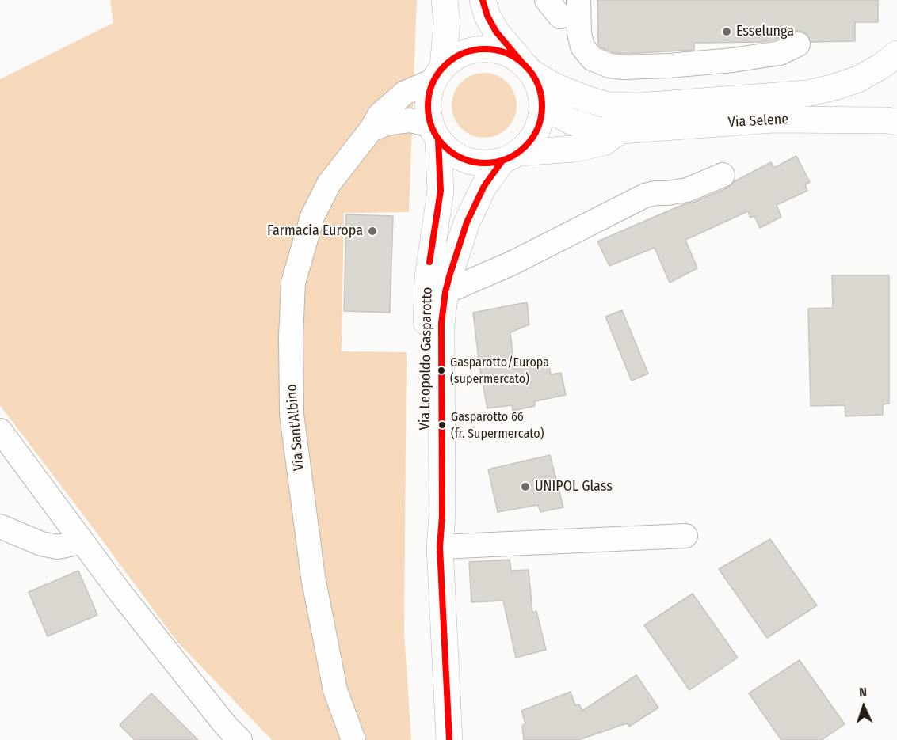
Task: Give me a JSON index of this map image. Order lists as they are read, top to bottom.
{
  "streets": {
    "main road": ["Via Selene", "Via Leopoldo Gasparotto"],
    "street": ["Via Sant'Albino"]
  },
  "crossings": [
    ["Via Selene", "Via Leopoldo Gasparotto"],
    ["Via Selene", "Via Sant'Albino"],
    ["Via Leopoldo Gasparotto", "Via Sant'Albino"]
  ],
  "places": [
    "Esselunga",
    "Farmacia Europa",
    "Gasparotto/Europa (supermercato)",
    "Gasparotto 66 (fr. Supermercato)",
    "UNIPOL Glass"
  ],
  "north": "top"
}
